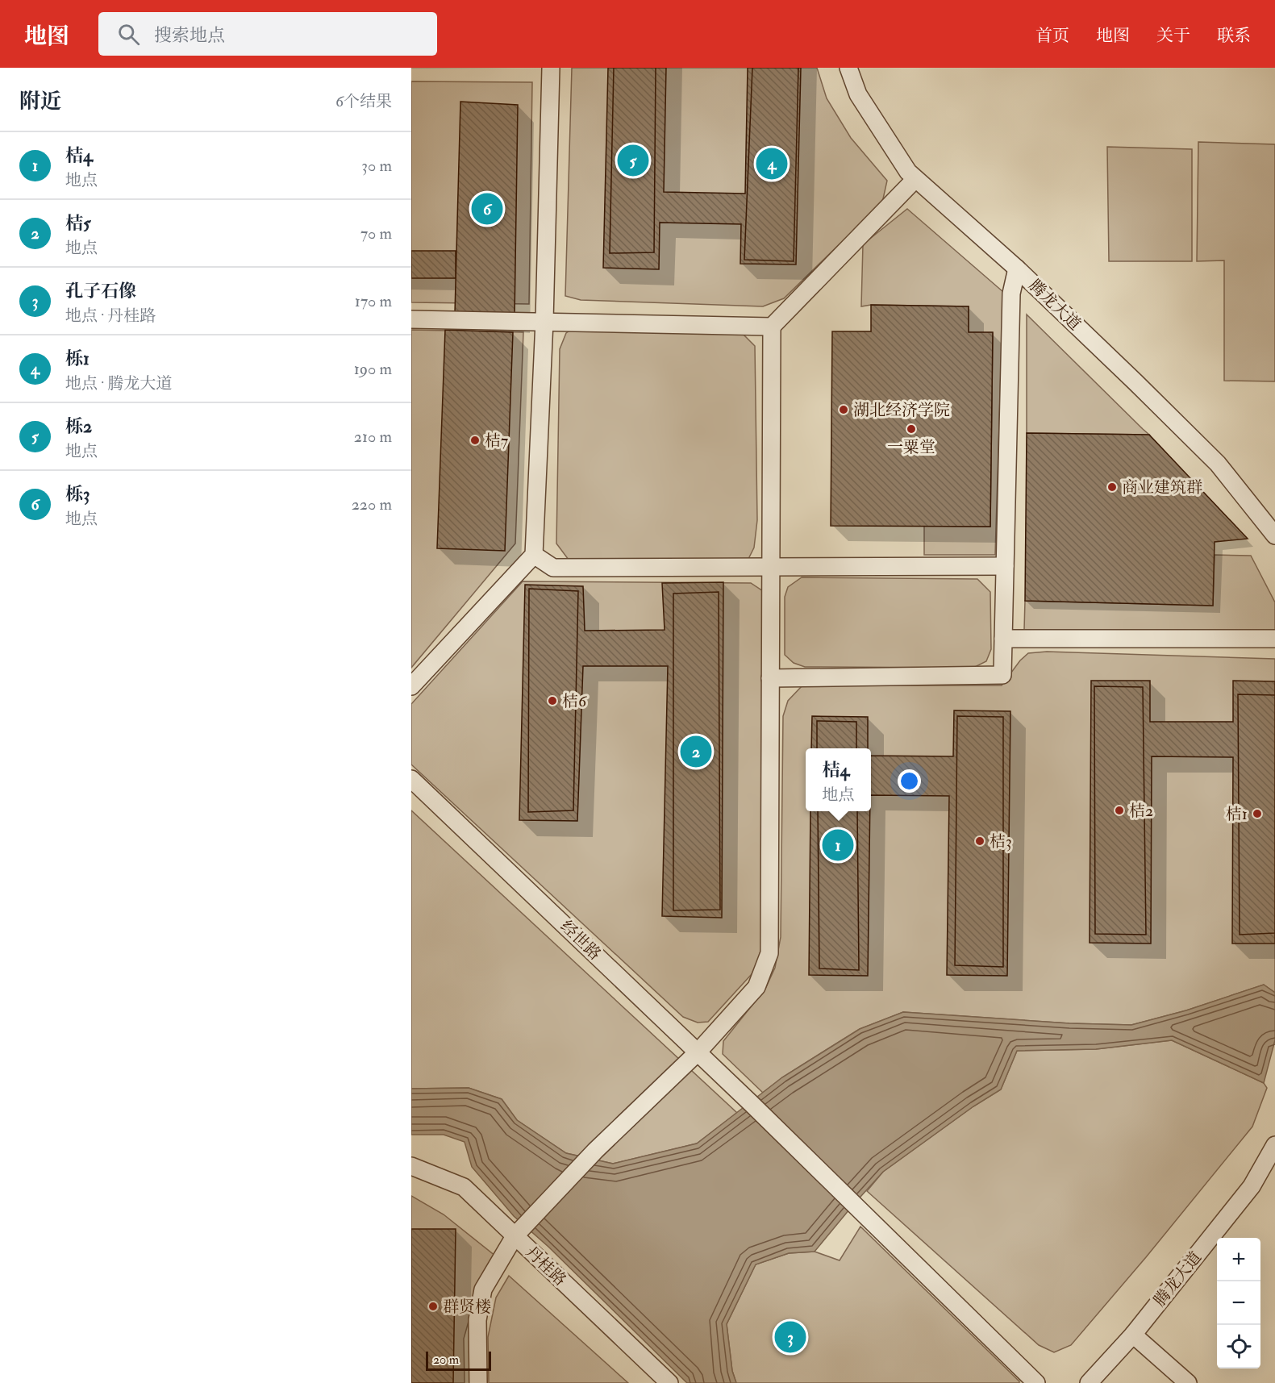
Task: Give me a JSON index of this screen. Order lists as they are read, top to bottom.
{
  "streets": {
    "street": ["腾龙大道", "经世路", "丹桂路"]
  },
  "places": [
    "湖北经济学院",
    "一粟堂",
    "桔7",
    "商业建筑群",
    "桔6",
    "桔2",
    "桔1",
    "桔3",
    "群贤楼"
  ],
  "scale_bar": "20 m",
  "page": {
    "header": "地图",
    "search": "搜索地点",
    "nav": [
      "首页",
      "地图",
      "关于",
      "联系"
    ],
    "heading": ["附近", "6个结果"],
    "list": [
      {
        "mark": "1",
        "name": "桔4",
        "note": "地点",
        "value": "30 m"
      },
      {
        "mark": "2",
        "name": "桔5",
        "note": "地点",
        "value": "70 m"
      },
      {
        "mark": "3",
        "name": "孔子石像",
        "note": "地点 · 丹桂路",
        "value": "170 m"
      },
      {
        "mark": "4",
        "name": "栎1",
        "note": "地点 · 腾龙大道",
        "value": "190 m"
      },
      {
        "mark": "5",
        "name": "栎2",
        "note": "地点",
        "value": "210 m"
      },
      {
        "mark": "6",
        "name": "栎3",
        "note": "地点",
        "value": "220 m"
      }
    ],
    "pins": [
      "5",
      "4",
      "6",
      "2",
      "1",
      "3"
    ],
    "popup": ["桔4", "地点"],
    "map_buttons": ["+", "−"],
    "scale": "20 m"
  }
}
